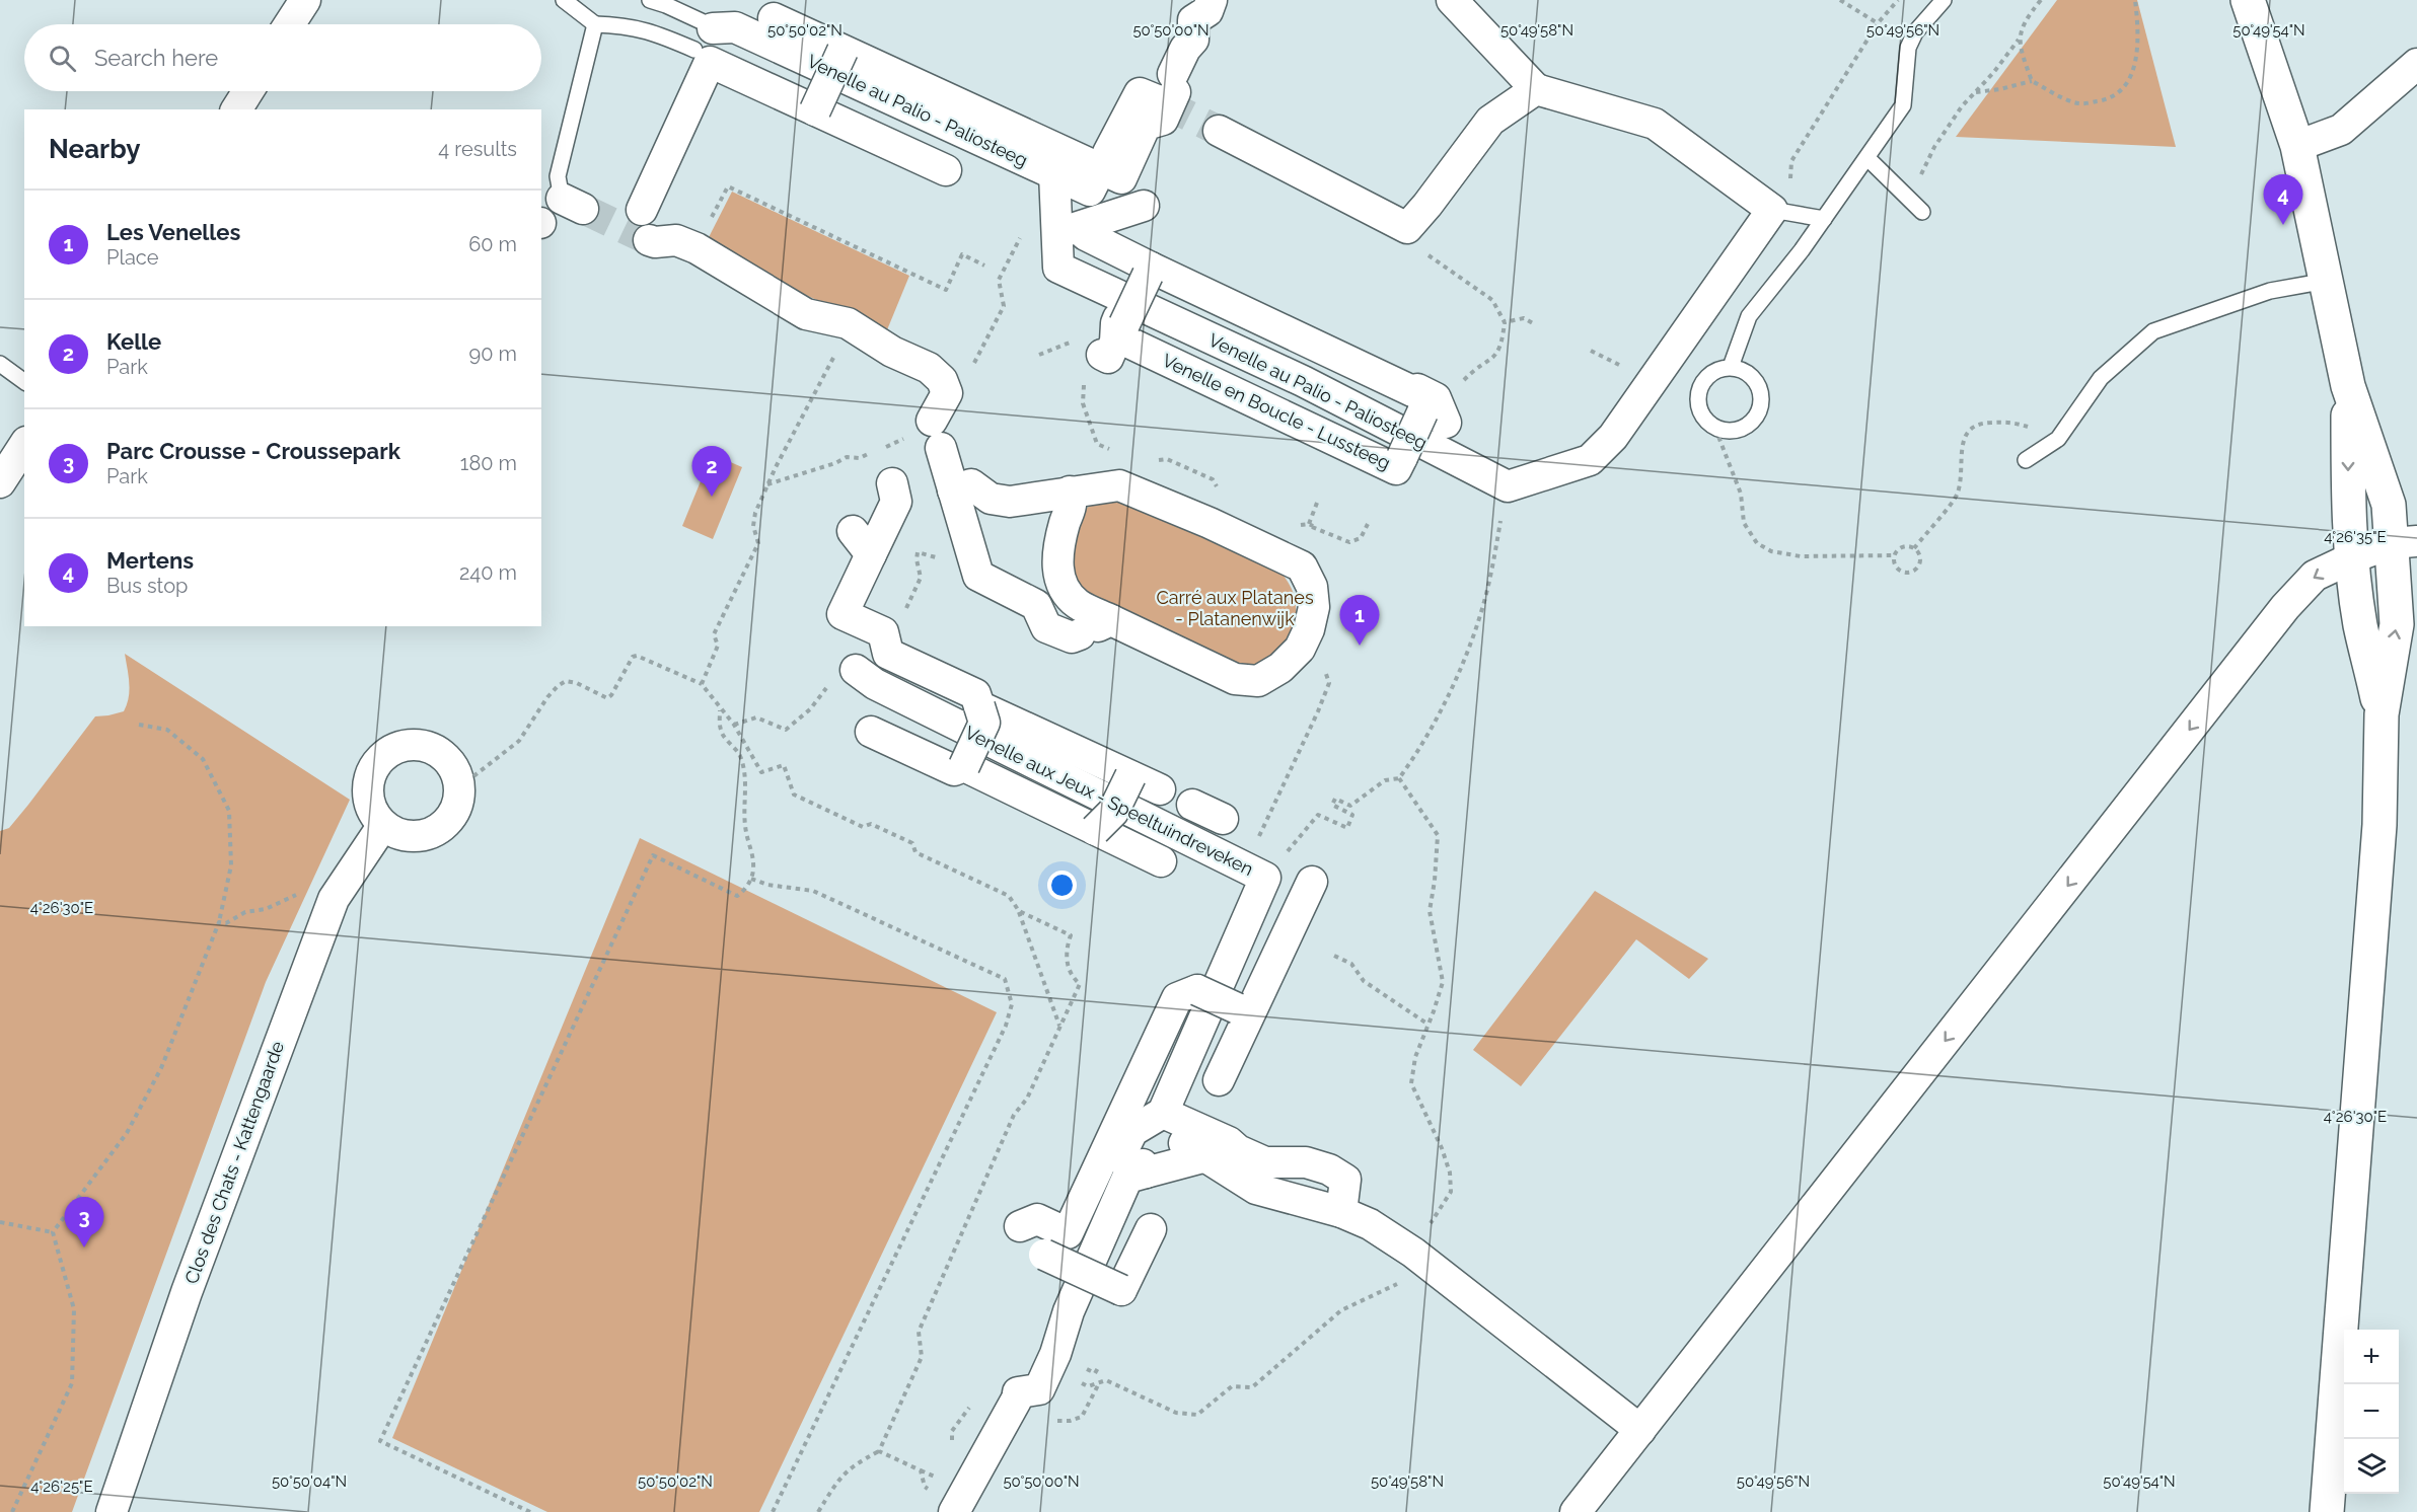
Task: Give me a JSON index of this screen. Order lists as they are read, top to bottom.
{
  "streets": {
    "street": [
      "Venelle au Palio - Paliosteeg",
      "Venelle en Boucle - Lussteeg",
      "Venelle aux Jeux - Speeltuindreveken",
      "Clos des Chats - Kattengaarde"
    ]
  },
  "crossings": [
    ["Venelle au Palio - Paliosteeg", "Venelle en Boucle - Lussteeg"]
  ],
  "parks": ["Carré aux Platanes - Platanenwijk"],
  "page": {
    "search": "Search here",
    "heading": ["Nearby", "4 results"],
    "pins": [
      "4",
      "2",
      "1",
      "3"
    ],
    "list": [
      {
        "mark": "1",
        "name": "Les Venelles",
        "note": "Place",
        "value": "60 m"
      },
      {
        "mark": "2",
        "name": "Kelle",
        "note": "Park",
        "value": "90 m"
      },
      {
        "mark": "3",
        "name": "Parc Crousse - Croussepark",
        "note": "Park",
        "value": "180 m"
      },
      {
        "mark": "4",
        "name": "Mertens",
        "note": "Bus stop",
        "value": "240 m"
      }
    ],
    "map_buttons": ["+", "−"]
  },
  "coordinates": [
    "50°50'02\"N",
    "50°50'00\"N",
    "50°49'58\"N",
    "50°49'56\"N",
    "50°49'54\"N",
    "4°26'35\"E",
    "4°26'30\"E",
    "50°50'04\"N",
    "4°26'25\"E"
  ]
}
